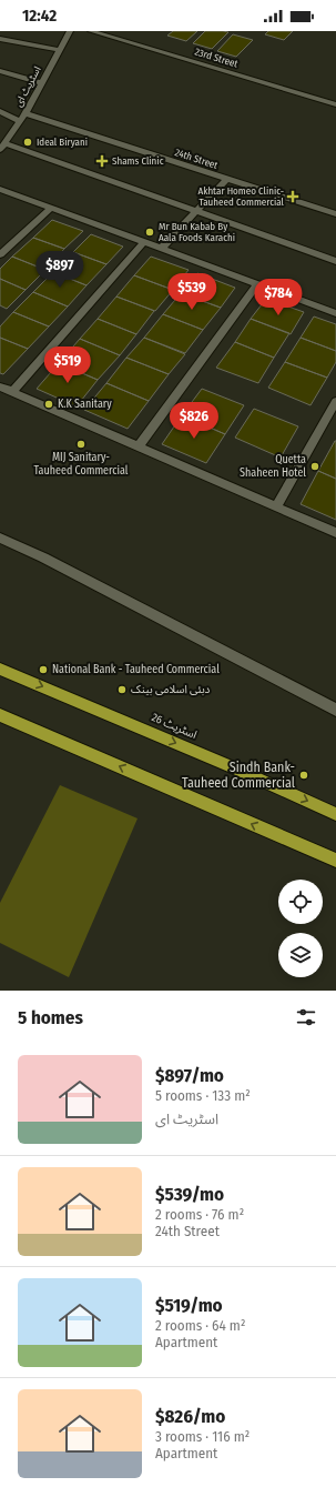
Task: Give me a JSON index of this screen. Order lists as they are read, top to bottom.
{
  "streets": {
    "main road": ["اسٹریٹ 26"],
    "street": ["23rd Street", "اسٹریٹ ای", "24th Street"]
  },
  "crossings": [
    ["اسٹریٹ ای", "24th Street"]
  ],
  "places": {
    "other": [
      "Ideal Biryani",
      "Mr Bun Kabab By Aala Foods Karachi",
      "K.K Sanitary",
      "MIJ Sanitary- Tauheed Commercial",
      "Quetta Shaheen Hotel",
      "National Bank - Tauheed Commercial",
      "دبئی اسلامی بینک",
      "Sindh Bank- Tauheed Commercial"
    ],
    "health": ["Shams Clinic", "Akhtar Homeo Clinic- Tauheed Commercial"]
  },
  "page": {
    "status": "12:42",
    "price": [
      "$897",
      "$539",
      "$784",
      "$519",
      "$826"
    ],
    "heading": "5 homes",
    "list": [
      {
        "name": "$897/mo",
        "note": "5 rooms · 133 m² · اسٹریٹ ای"
      },
      {
        "name": "$539/mo",
        "note": "2 rooms · 76 m² · 24th Street"
      },
      {
        "name": "$519/mo",
        "note": "2 rooms · 64 m² · Apartment"
      },
      {
        "name": "$826/mo",
        "note": "3 rooms · 116 m² · Apartment"
      }
    ]
  }
}
